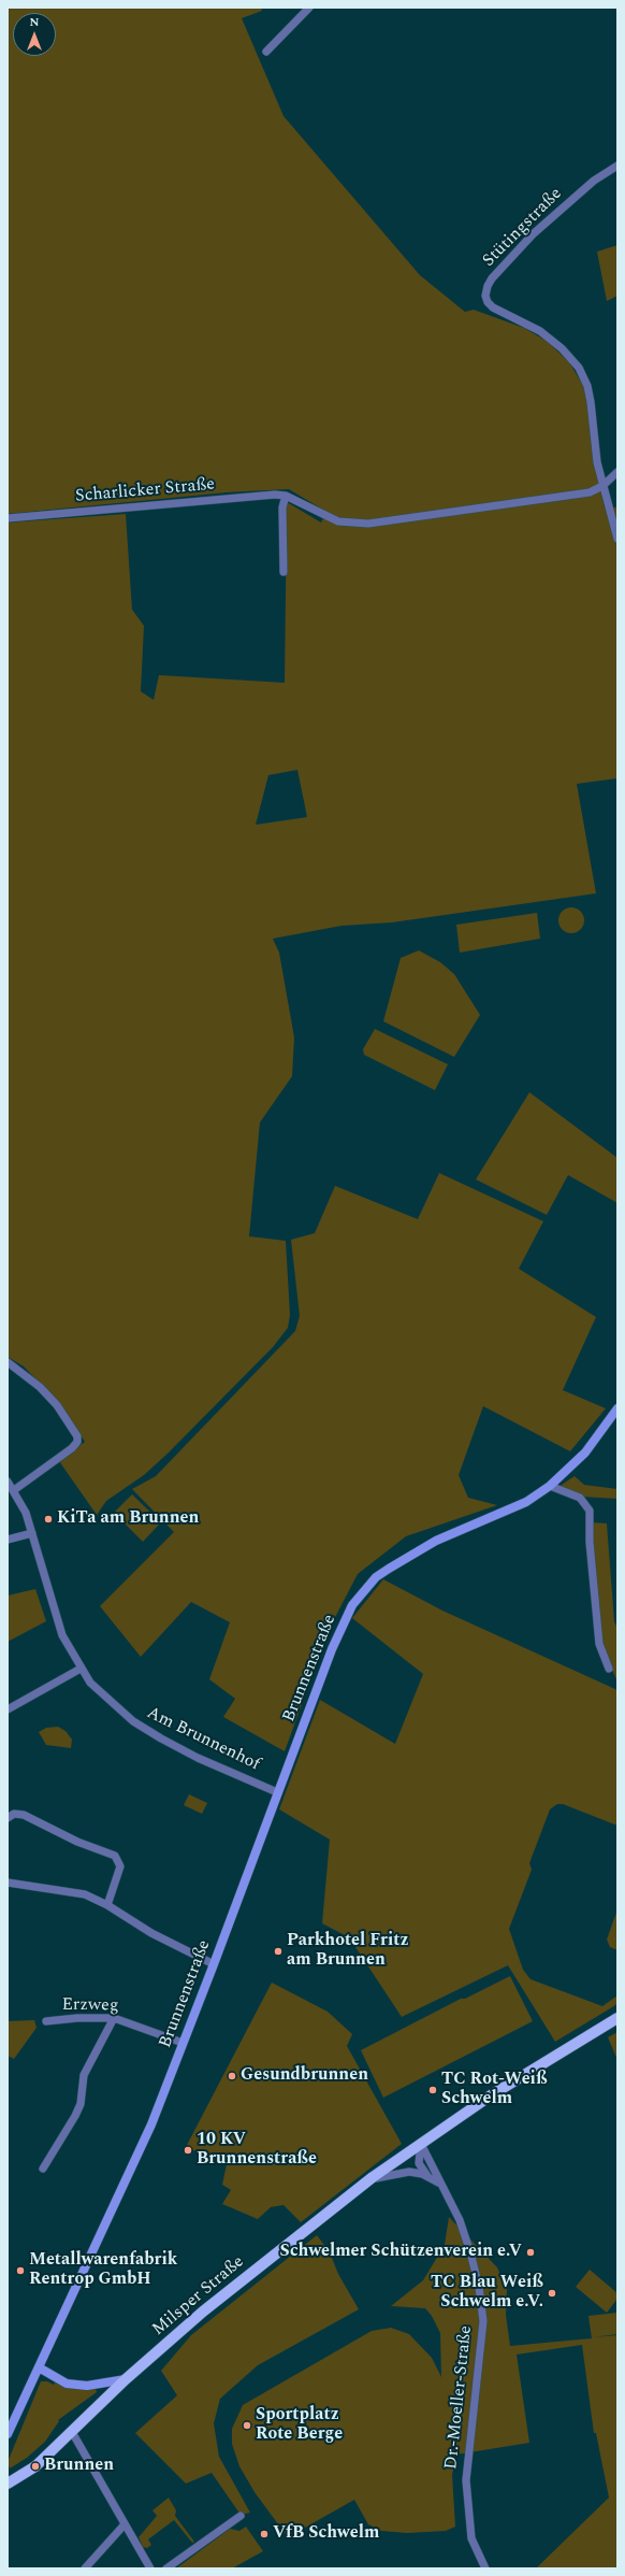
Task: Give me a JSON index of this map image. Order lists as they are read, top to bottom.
{
  "streets": {
    "main road": ["Brunnenstraße", "Milsper Straße"],
    "street": [
      "Stütingstraße",
      "Scharlicker Straße",
      "Am Brunnenhof",
      "Erzweg",
      "Dr.-Moeller-Straße"
    ]
  },
  "crossings": [
    ["Brunnenstraße", "Am Brunnenhof"],
    ["Brunnenstraße", "Erzweg"],
    ["Milsper Straße", "Dr.-Moeller-Straße"]
  ],
  "places": [
    "KiTa am Brunnen",
    "Parkhotel Fritz am Brunnen",
    "Gesundbrunnen",
    "TC Rot-Weiß Schwelm",
    "10 KV Brunnenstraße",
    "Schwelmer Schützenverein e.V",
    "Metallwarenfabrik Rentrop GmbH",
    "TC Blau Weiß Schwelm e.V.",
    "Sportplatz Rote Berge",
    "Brunnen",
    "VfB Schwelm"
  ],
  "north": "top"
}
